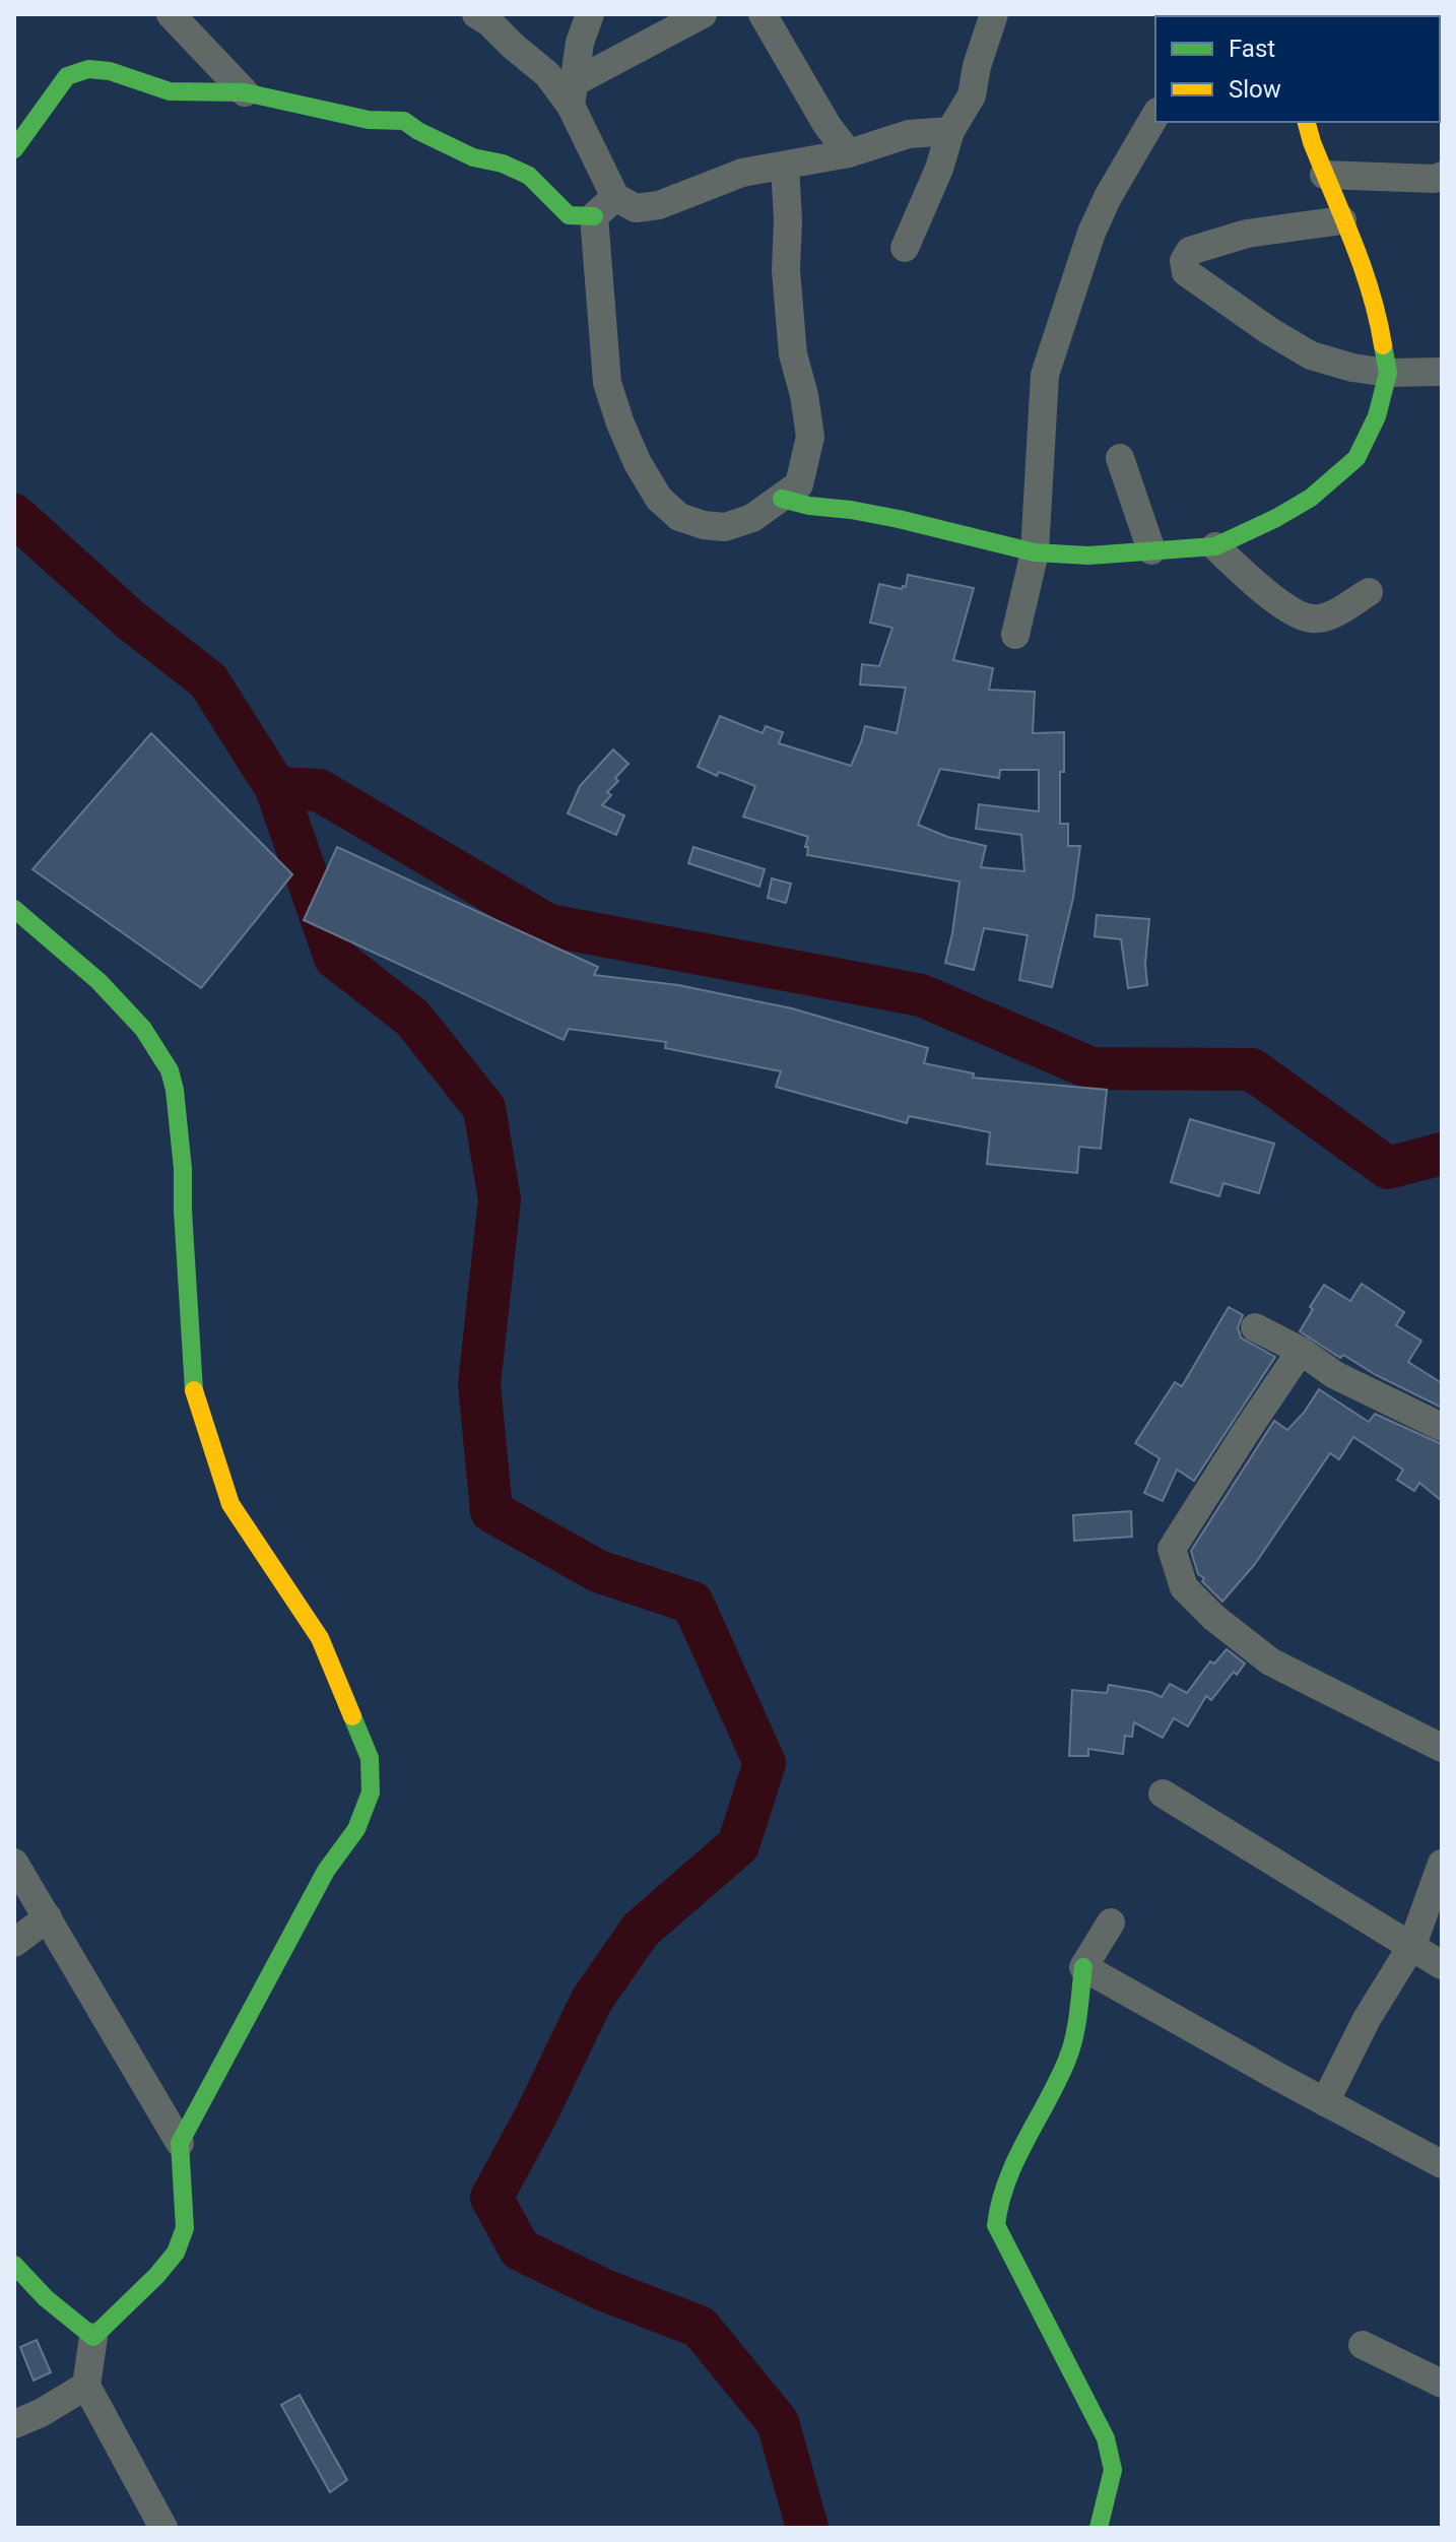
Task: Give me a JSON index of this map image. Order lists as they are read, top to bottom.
{
  "legend": ["Fast", "Slow"]
}
